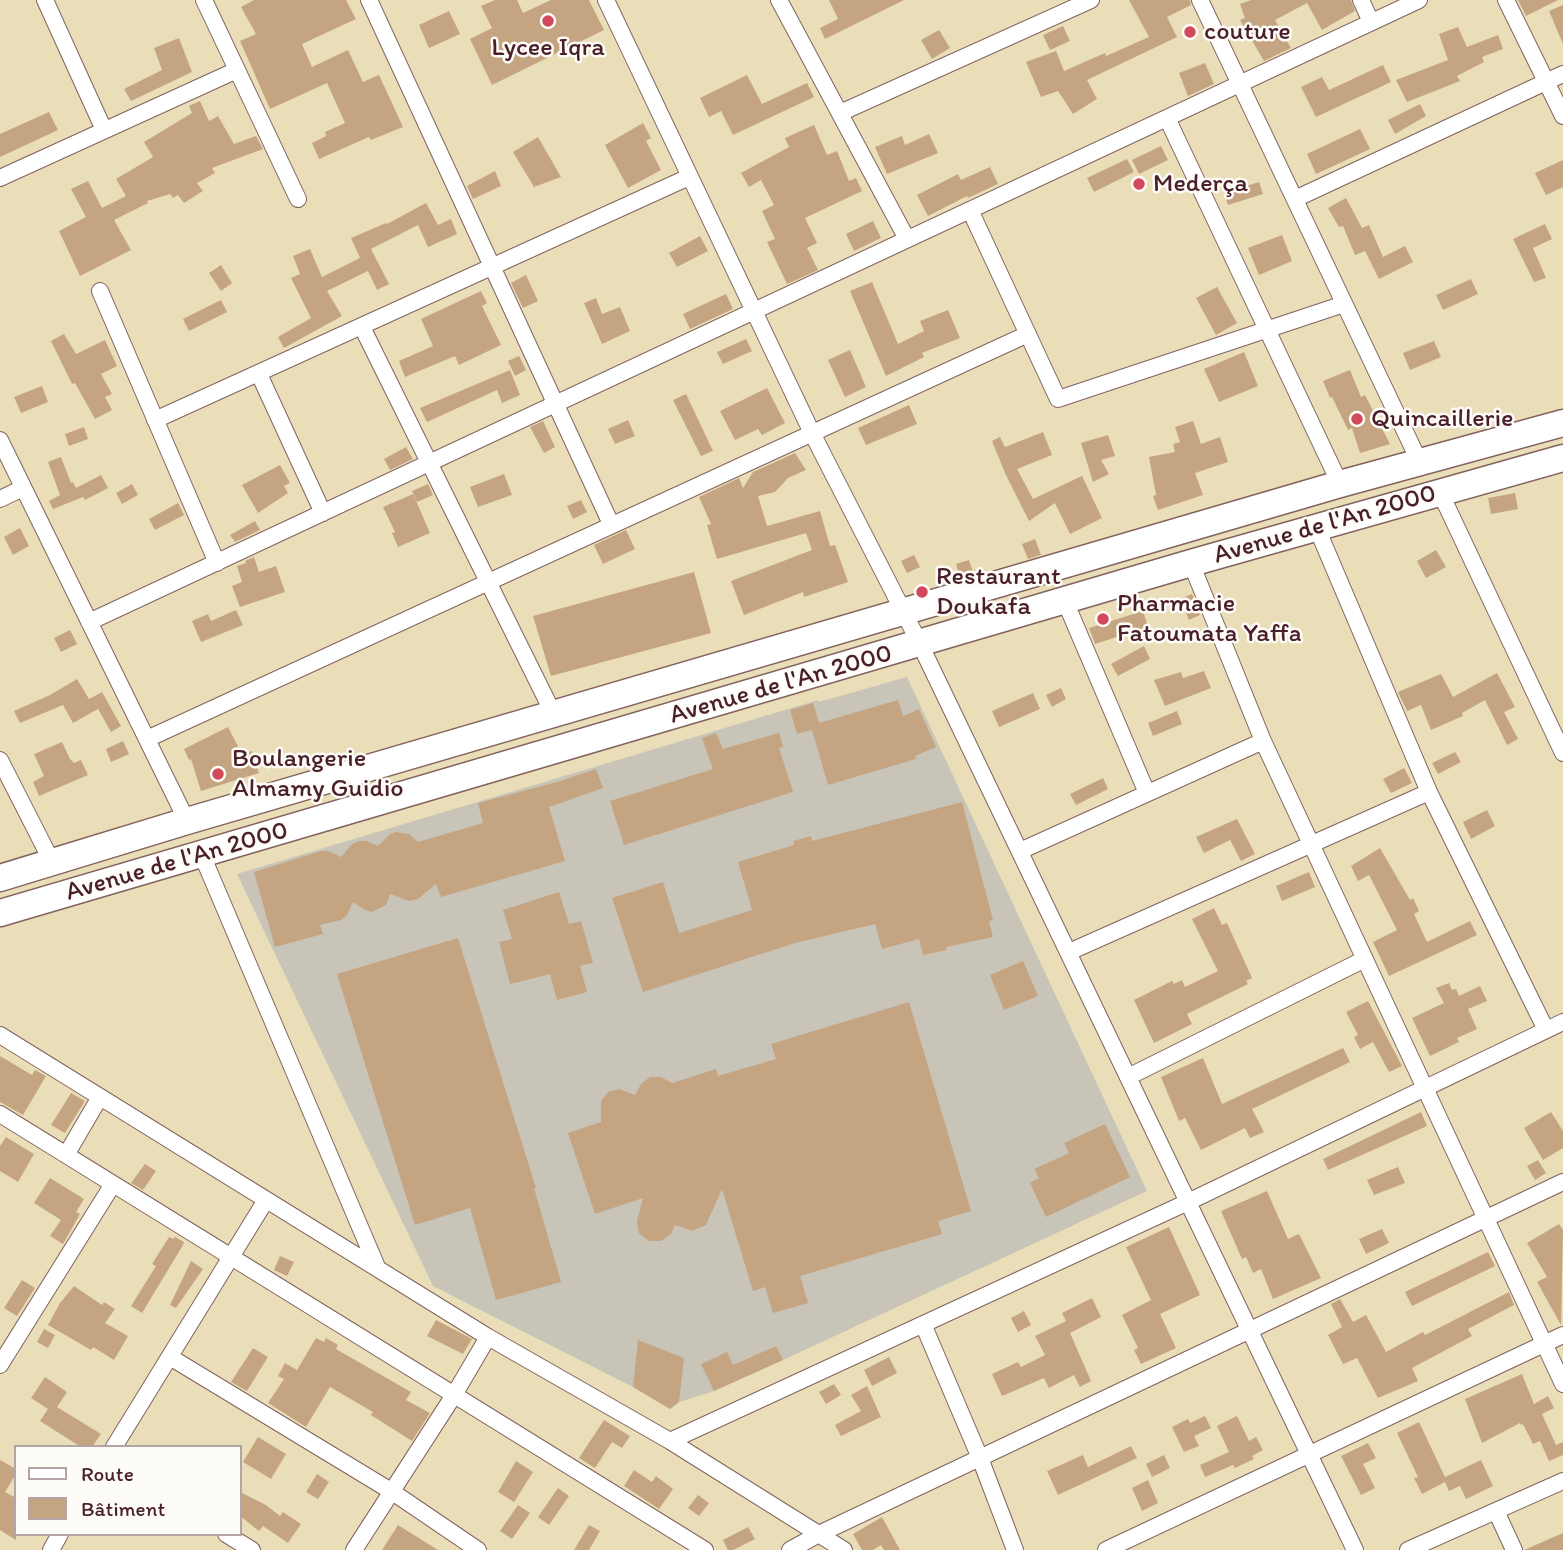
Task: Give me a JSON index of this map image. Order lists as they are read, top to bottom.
{
  "streets": {
    "main road": ["Avenue de l'An 2000"]
  },
  "places": [
    "Lycee Iqra",
    "couture",
    "Mederça",
    "Quincaillerie",
    "Restaurant Doukafa",
    "Pharmacie Fatoumata Yaffa",
    "Boulangerie Almamy Guidio"
  ],
  "legend": ["Route", "Bâtiment"]
}
